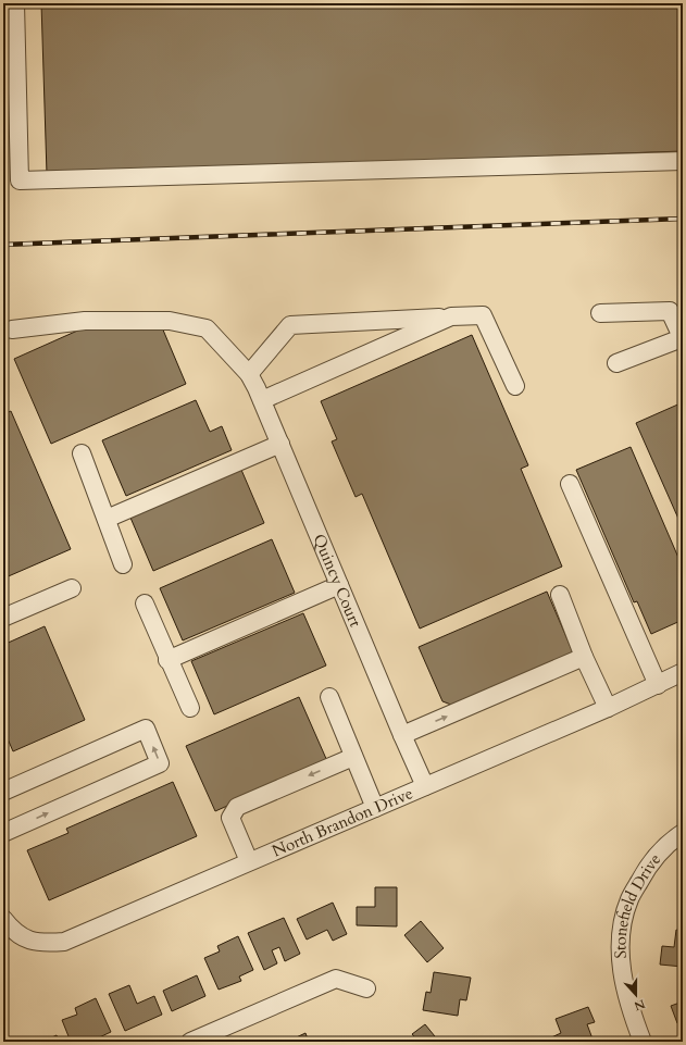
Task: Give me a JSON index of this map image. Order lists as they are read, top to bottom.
{
  "streets": {
    "street": ["Quincy Court", "North Brandon Drive", "Stonefield Drive"]
  },
  "crossings": [
    ["Quincy Court", "North Brandon Drive"]
  ],
  "north": "bottom"
}
